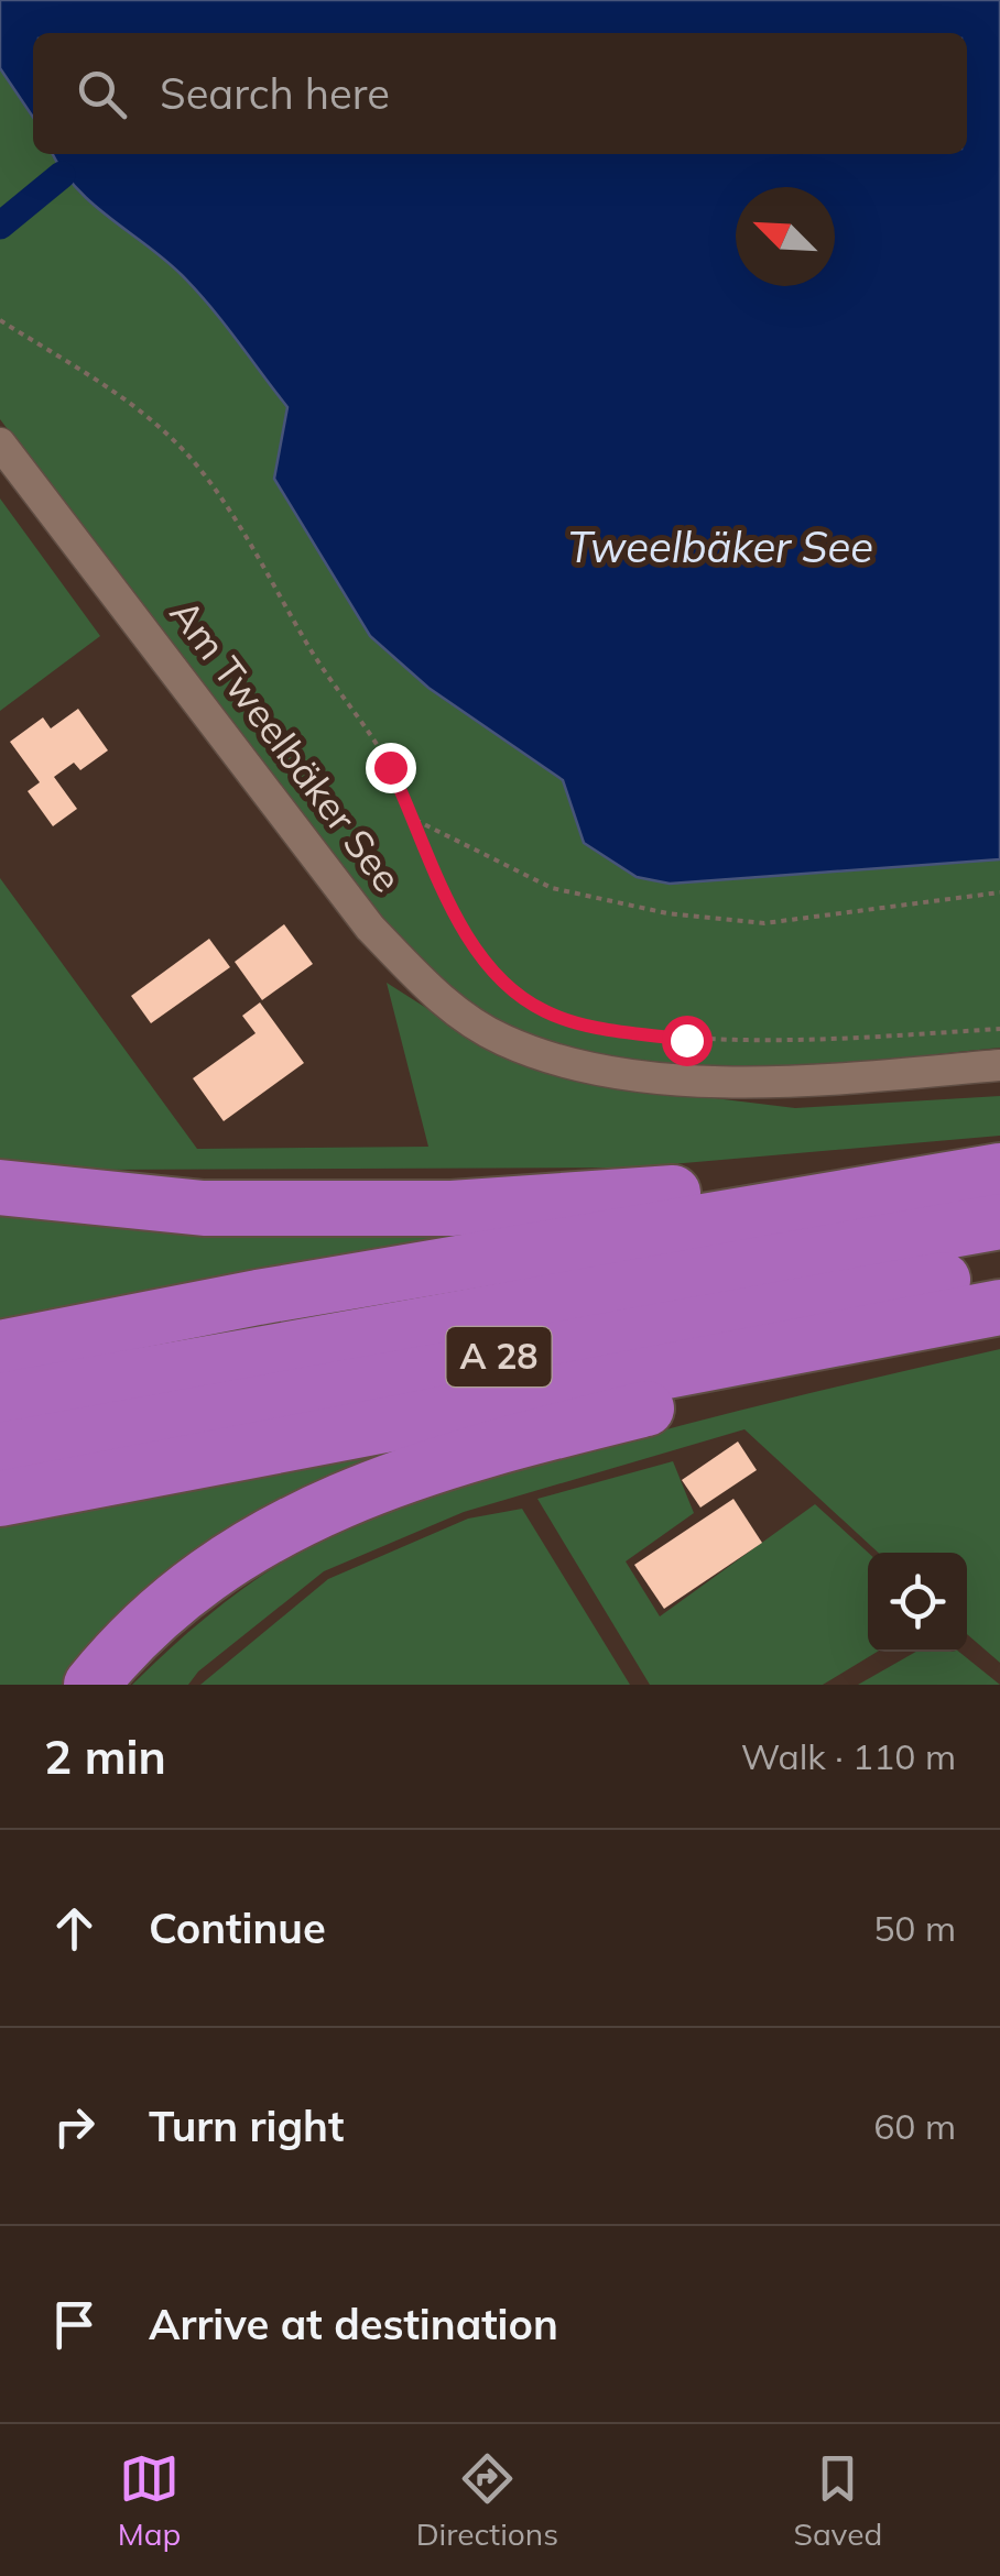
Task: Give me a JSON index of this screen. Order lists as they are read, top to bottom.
{
  "streets": {
    "highway": ["A 28"],
    "street": ["Am Tweelbäker See"]
  },
  "water": ["Tweelbäker See"],
  "north": "top left",
  "page": {
    "search": "Search here",
    "heading": ["2 min", "Walk · 110 m"],
    "list": [
      ["Continue", "50 m"],
      ["Turn right", "60 m"],
      "Arrive at destination"
    ],
    "nav": ["Map", "Directions", "Saved"]
  }
}
